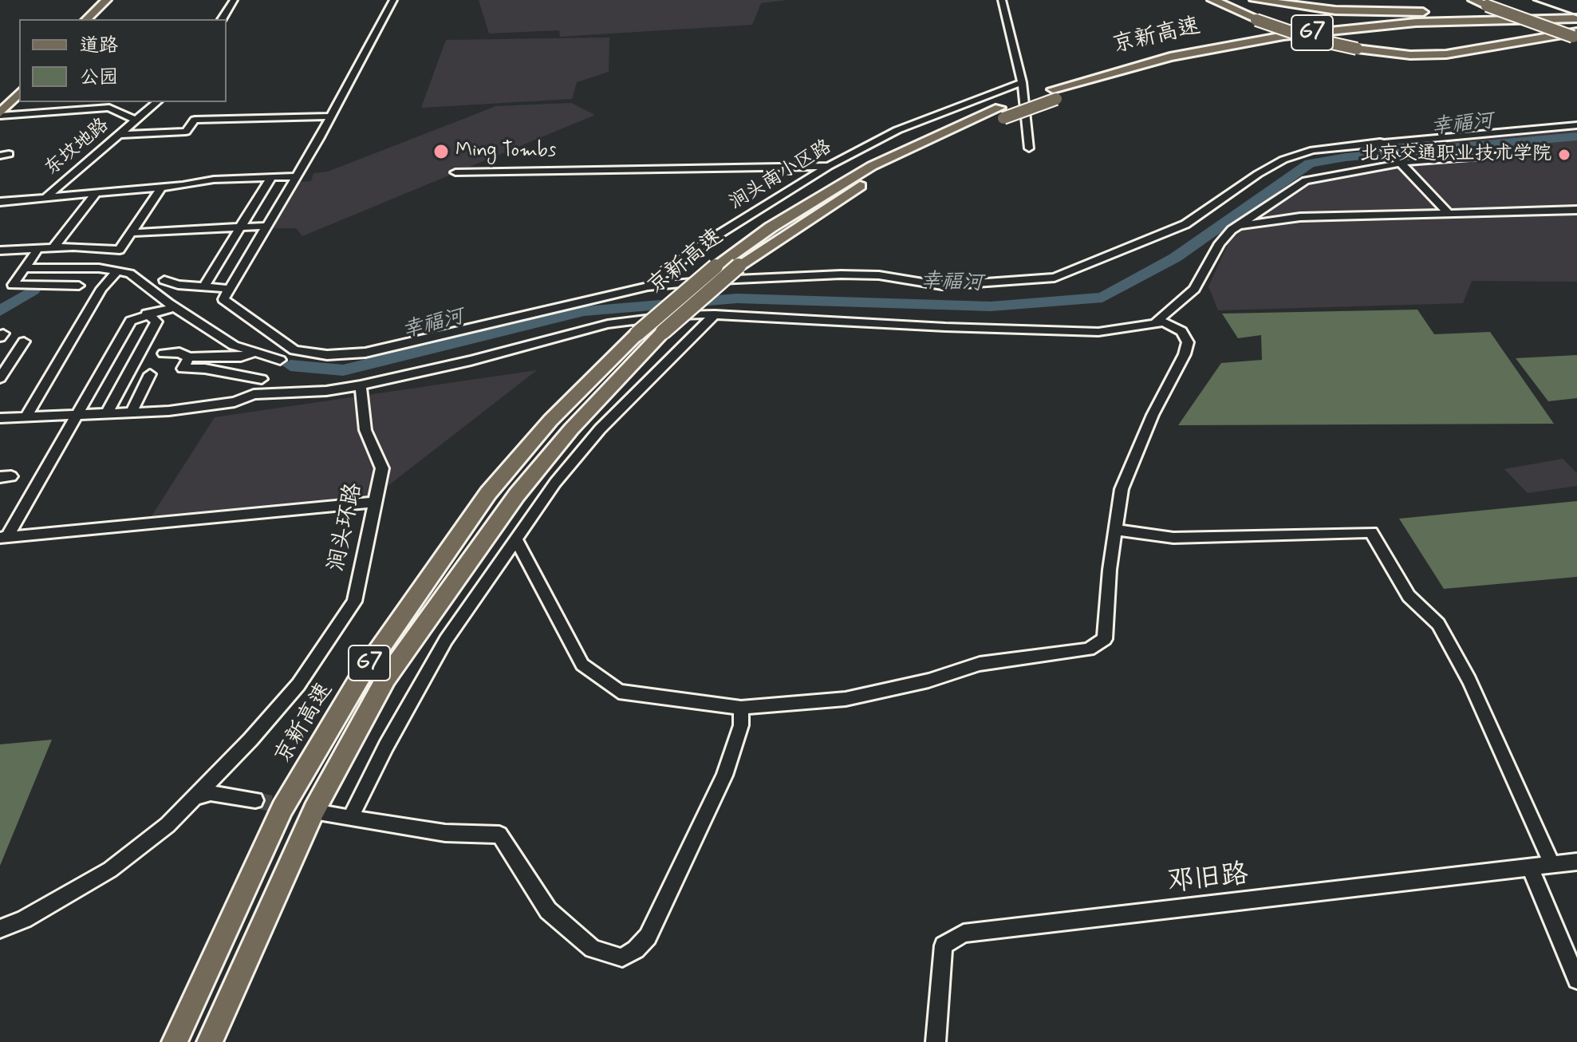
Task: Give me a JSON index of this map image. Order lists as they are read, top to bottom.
{
  "streets": {
    "highway": ["G7", "京新高速"],
    "street": [
      "东坟地路",
      "涧头南小区路",
      "涧头环路",
      "邓旧路"
    ]
  },
  "water": ["幸福河"],
  "places": ["Ming Tombs", "北京交通职业技术学院"],
  "legend": ["道路", "公园"]
}
